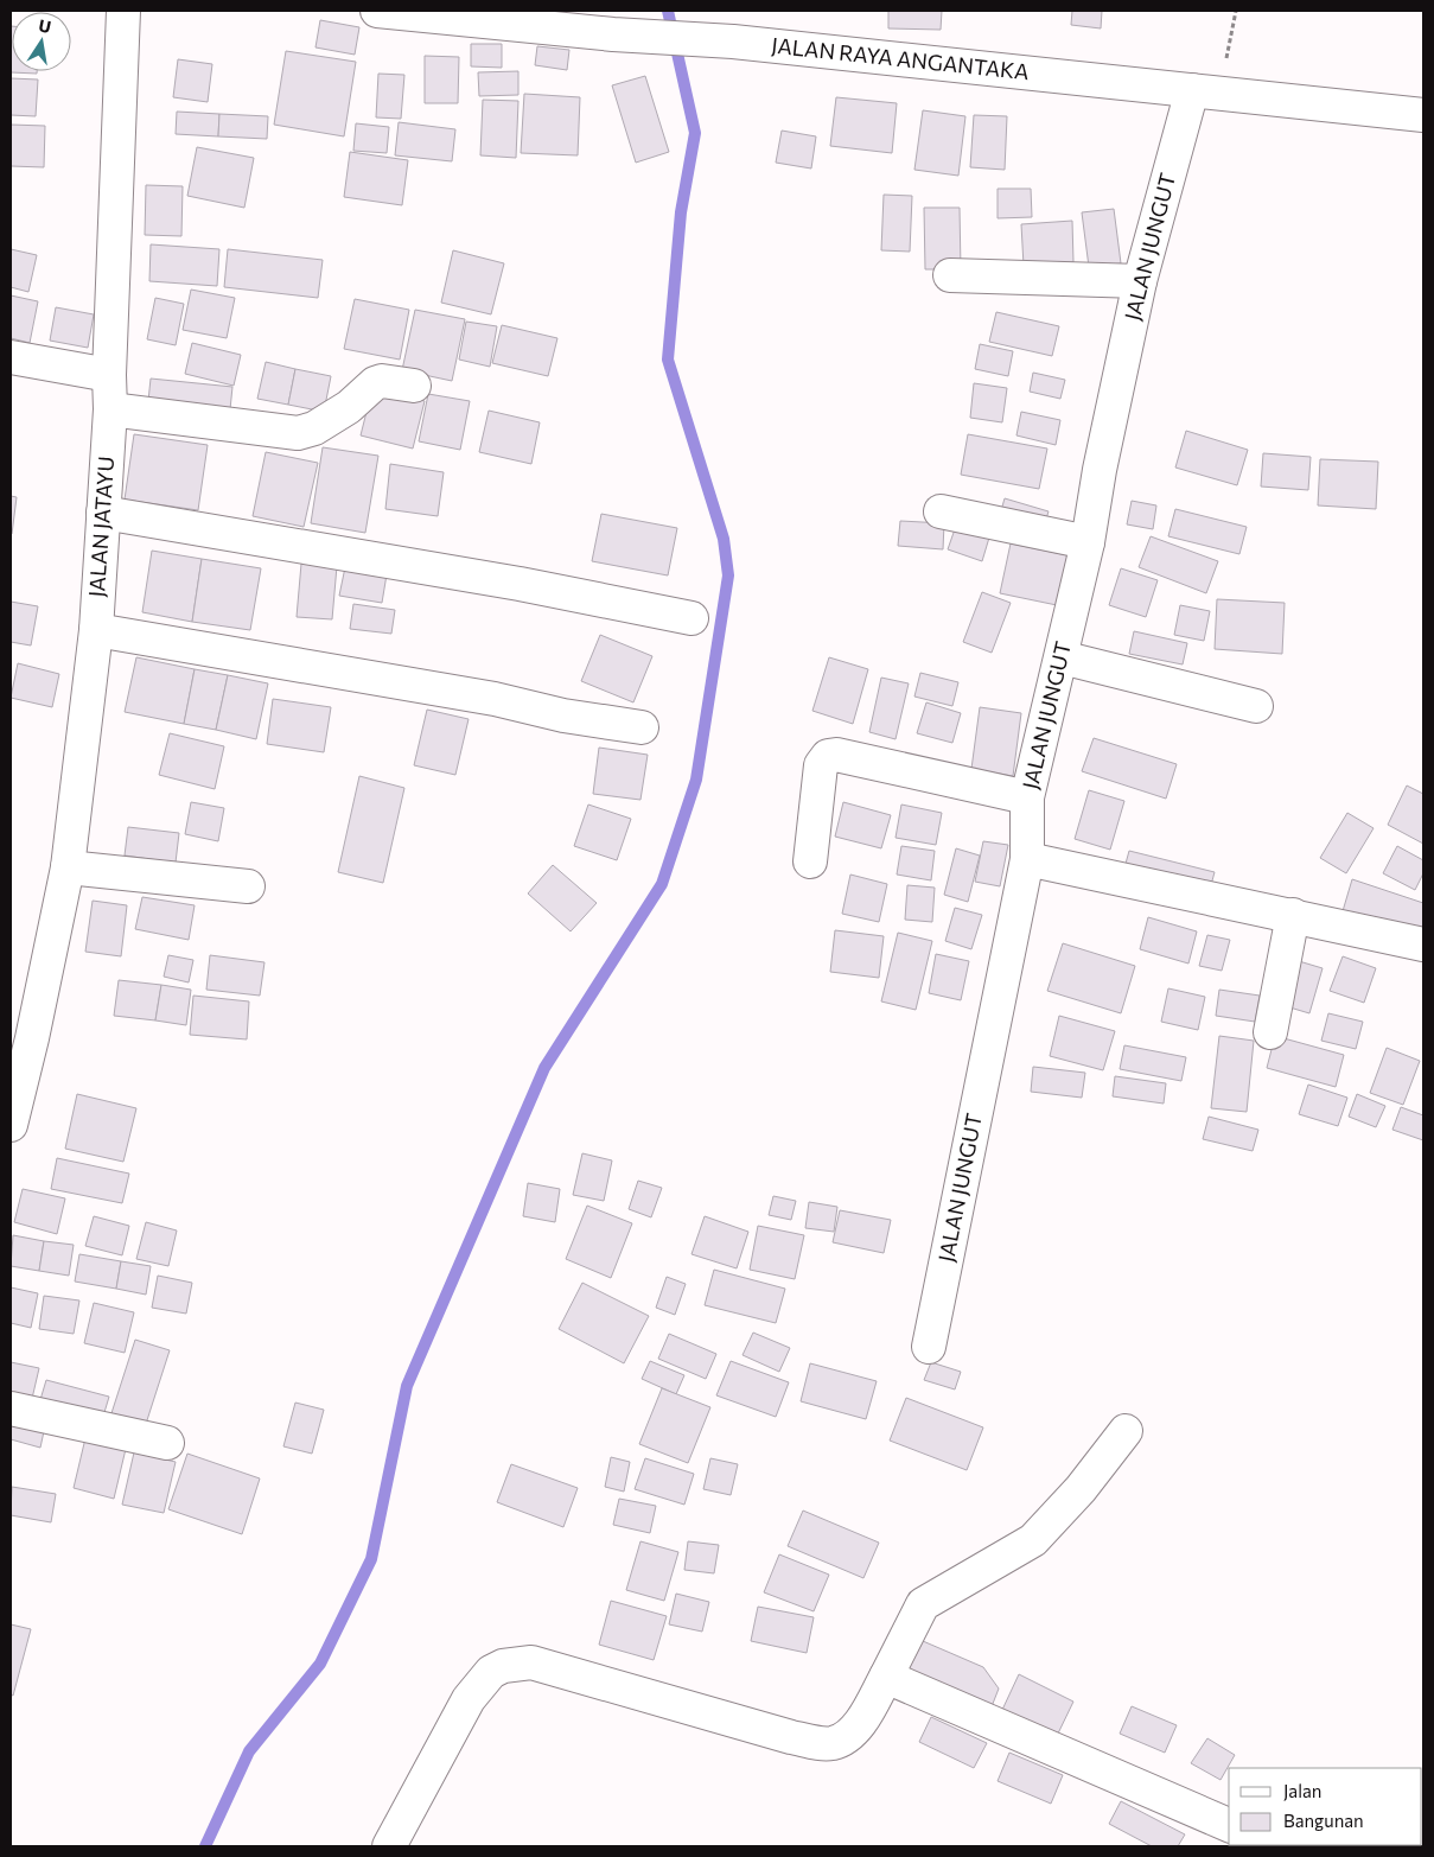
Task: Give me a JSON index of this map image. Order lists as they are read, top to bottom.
{
  "streets": {
    "street": ["JALAN RAYA ANGANTAKA", "JALAN JUNGUT", "JALAN JATAYU"]
  },
  "crossings": [
    ["JALAN RAYA ANGANTAKA", "JALAN JUNGUT"]
  ],
  "legend": ["Jalan", "Bangunan"],
  "north": "top"
}
